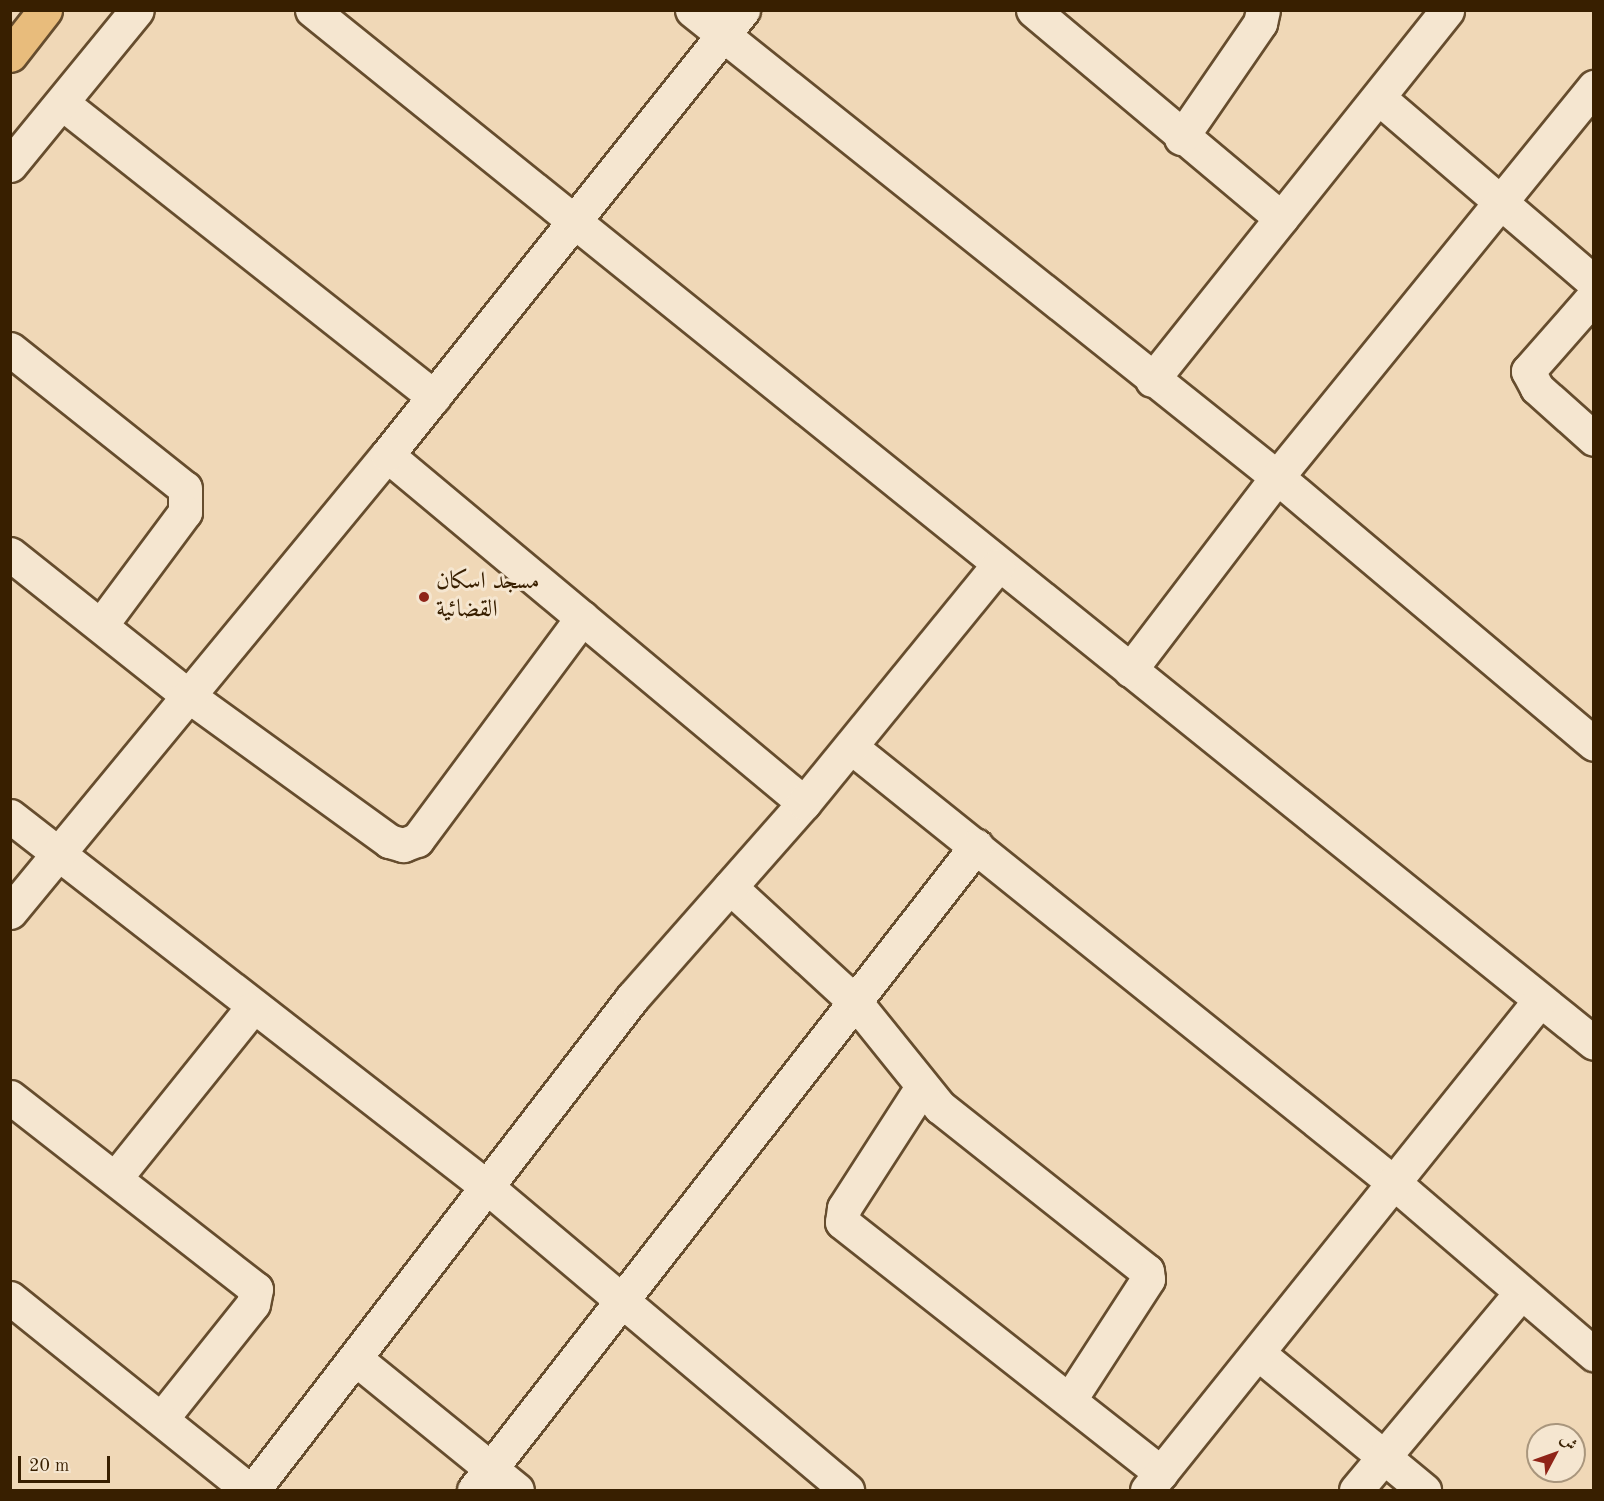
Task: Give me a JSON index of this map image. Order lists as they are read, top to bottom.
{
  "places": ["مسجد اسكان القضائية"],
  "scale_bar": "20 m",
  "north": "top right"
}
